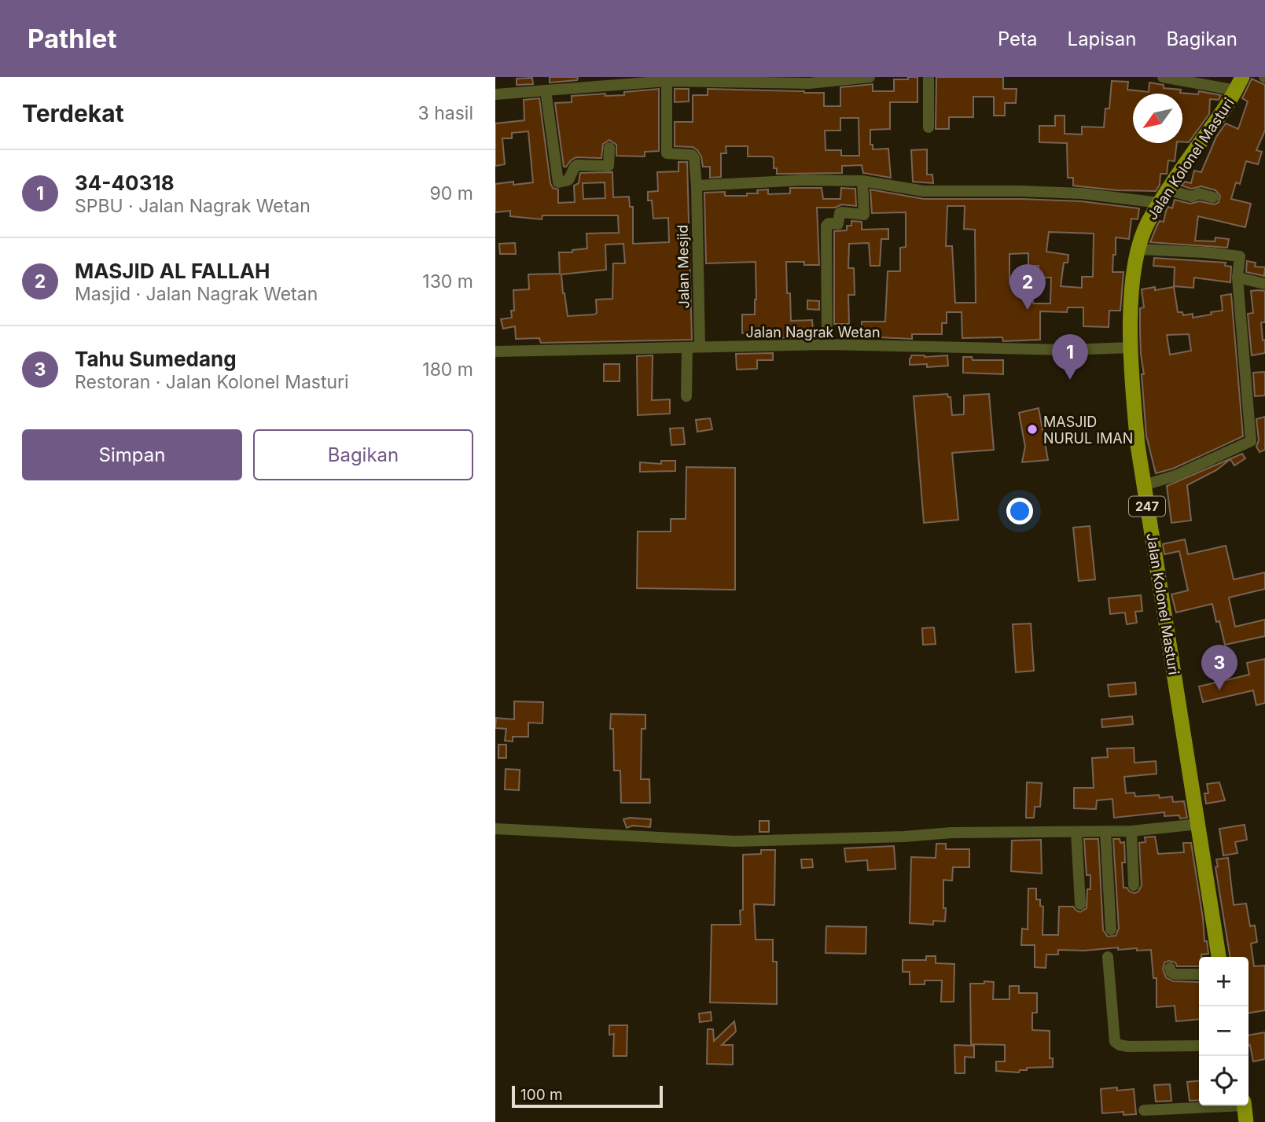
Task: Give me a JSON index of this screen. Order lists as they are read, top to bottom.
{
  "streets": {
    "main road": ["Jalan Kolonel Masturi", "247"],
    "street": ["Jalan Mesjid", "Jalan Nagrak Wetan"]
  },
  "crossings": [
    ["Jalan Kolonel Masturi", "Jalan Nagrak Wetan"],
    ["Jalan Mesjid", "Jalan Nagrak Wetan"]
  ],
  "places": ["MASJID NURUL IMAN"],
  "scale_bar": "100 m",
  "north": "bottom left",
  "page": {
    "header": "Pathlet",
    "nav": ["Peta", "Lapisan", "Bagikan"],
    "heading": ["Terdekat", "3 hasil"],
    "list": [
      {
        "mark": "1",
        "name": "34-40318",
        "note": "SPBU · Jalan Nagrak Wetan",
        "value": "90 m"
      },
      {
        "mark": "2",
        "name": "MASJID AL FALLAH",
        "note": "Masjid · Jalan Nagrak Wetan",
        "value": "130 m"
      },
      {
        "mark": "3",
        "name": "Tahu Sumedang",
        "note": "Restoran · Jalan Kolonel Masturi",
        "value": "180 m"
      }
    ],
    "pins": ["2", "1", "3"],
    "buttons": ["Simpan", "Bagikan"],
    "map_buttons": ["+", "−"],
    "scale": "100 m"
  }
}
